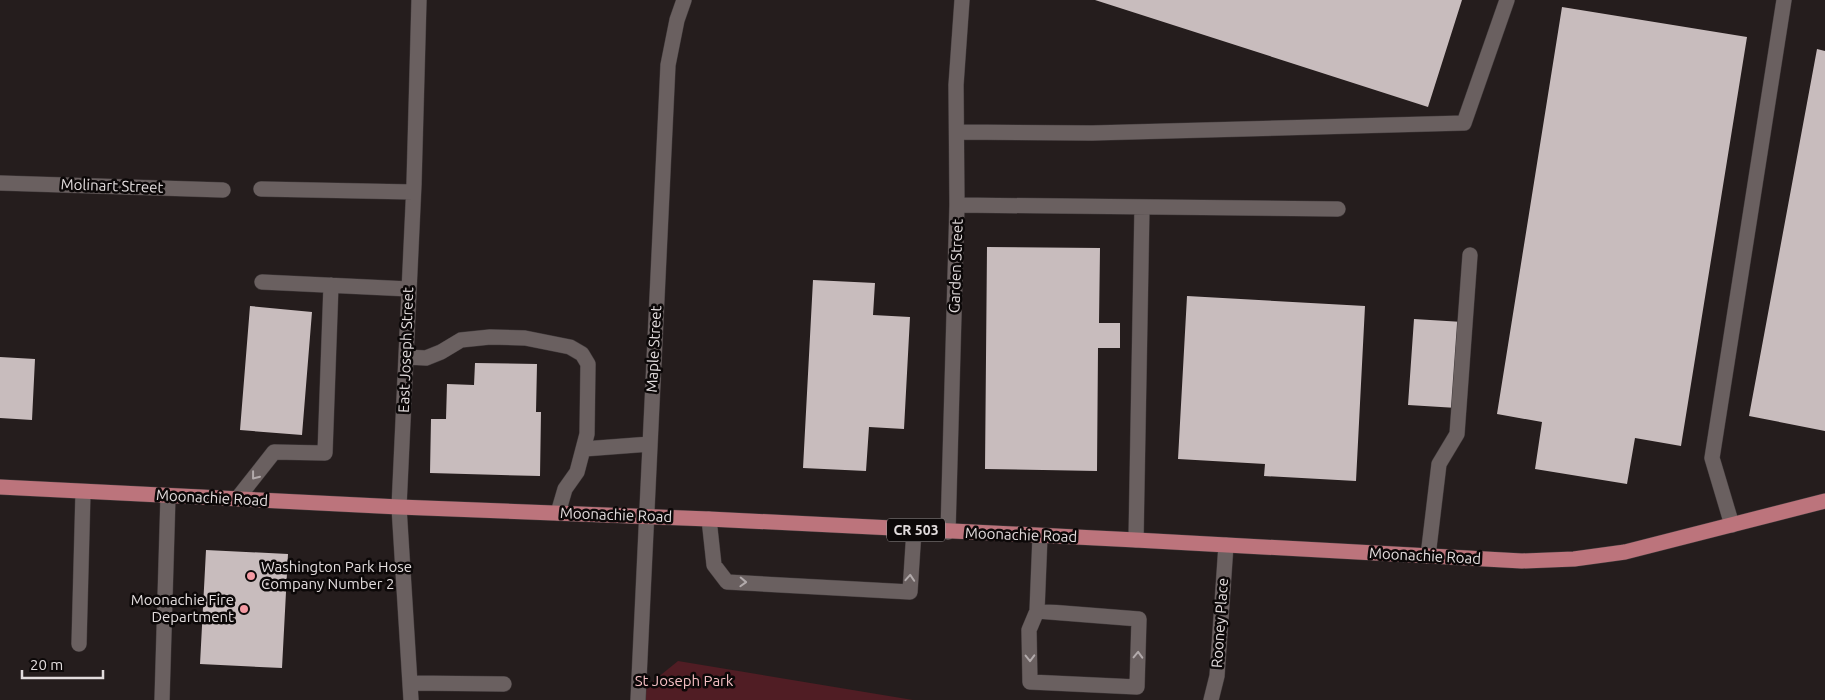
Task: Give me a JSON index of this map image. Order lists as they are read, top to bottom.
{
  "streets": {
    "main road": ["Moonachie Road", "CR 503"],
    "street": [
      "Molinart Street",
      "Garden Street",
      "Maple Street",
      "East Joseph Street",
      "Rooney Place"
    ]
  },
  "crossings": [
    ["Garden Street", "Moonachie Road"],
    ["Maple Street", "Moonachie Road"],
    ["East Joseph Street", "Moonachie Road"],
    ["Moonachie Road", "Rooney Place"]
  ],
  "parks": ["St Joseph Park"],
  "places": ["Washington Park Hose Company Number 2", "Moonachie Fire Department"],
  "scale_bar": "20 m"
}
